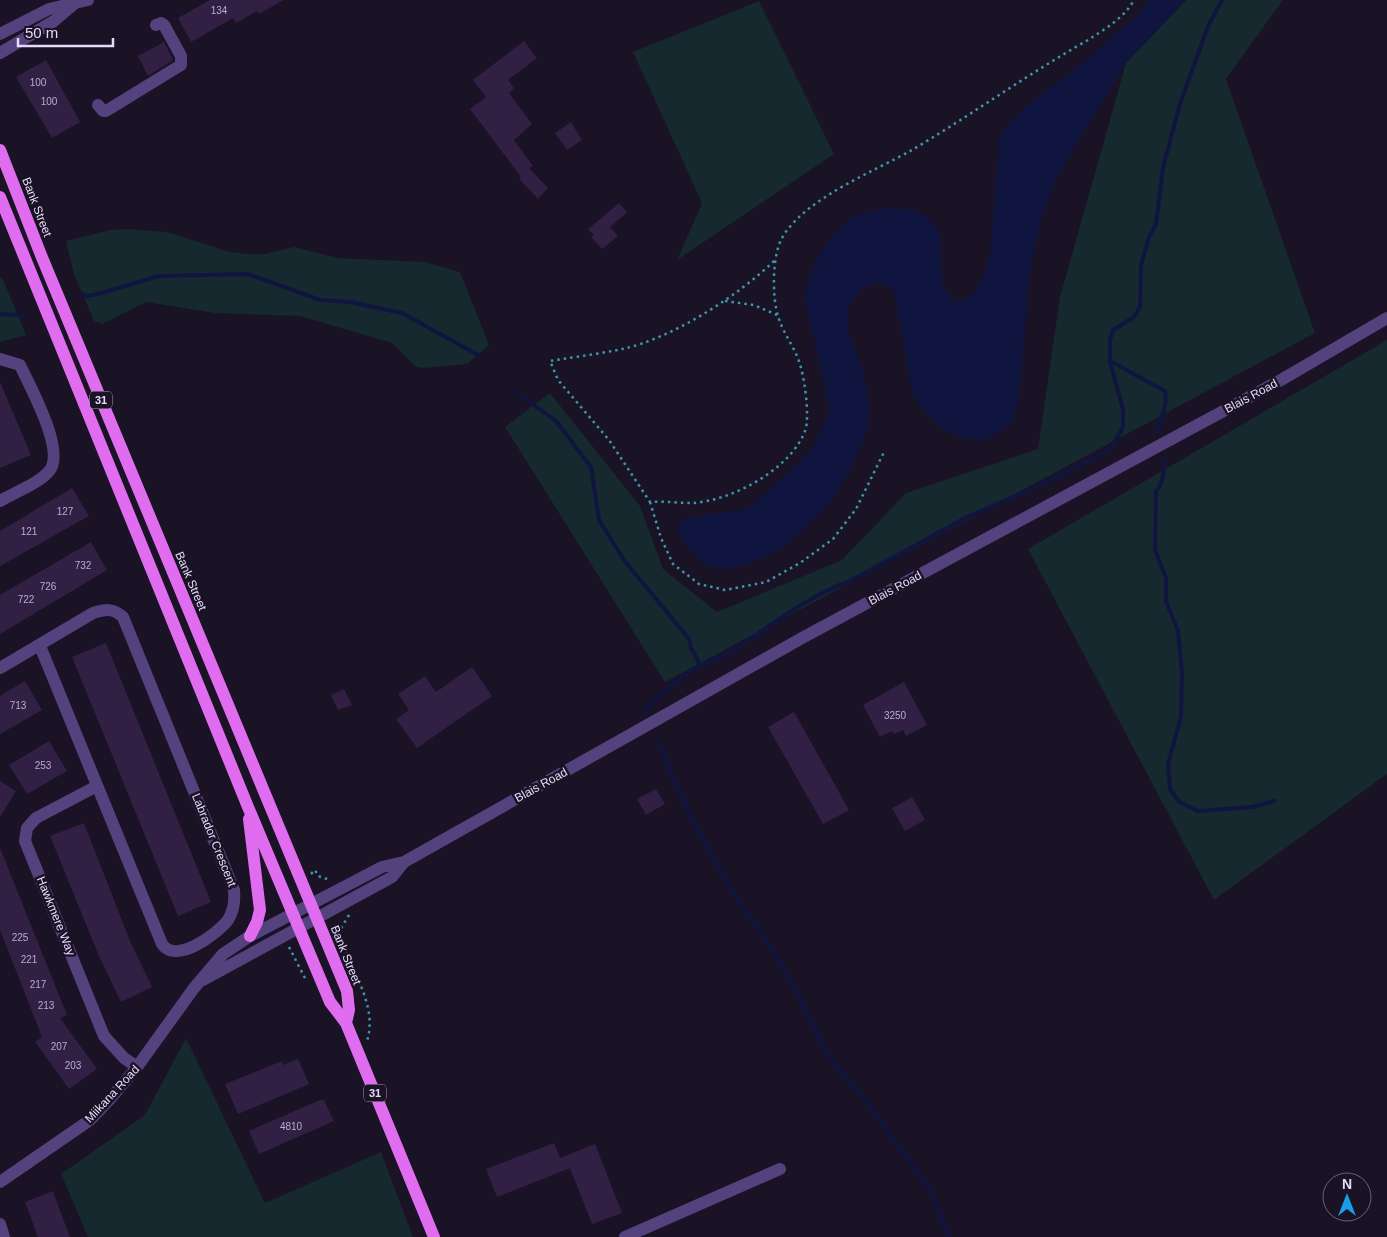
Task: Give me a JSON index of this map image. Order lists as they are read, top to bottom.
{
  "streets": {
    "main road": ["Bank Street", "31"],
    "street": [
      "Blais Road",
      "Labrador Crescent",
      "Hawkmere Way",
      "Miikana Road"
    ]
  },
  "crossings": [
    ["Bank Street", "Blais Road"],
    ["Bank Street", "Miikana Road"],
    ["Blais Road", "Miikana Road"],
    ["Labrador Crescent", "Hawkmere Way"],
    ["Hawkmere Way", "Miikana Road"]
  ],
  "house_numbers": [
    "134",
    "100",
    "100",
    "127",
    "121",
    "732",
    "726",
    "722",
    "713",
    "3250",
    "253",
    "225",
    "221",
    "217",
    "213",
    "207",
    "203",
    "4810"
  ],
  "scale_bar": "50 m",
  "north": "top"
}
